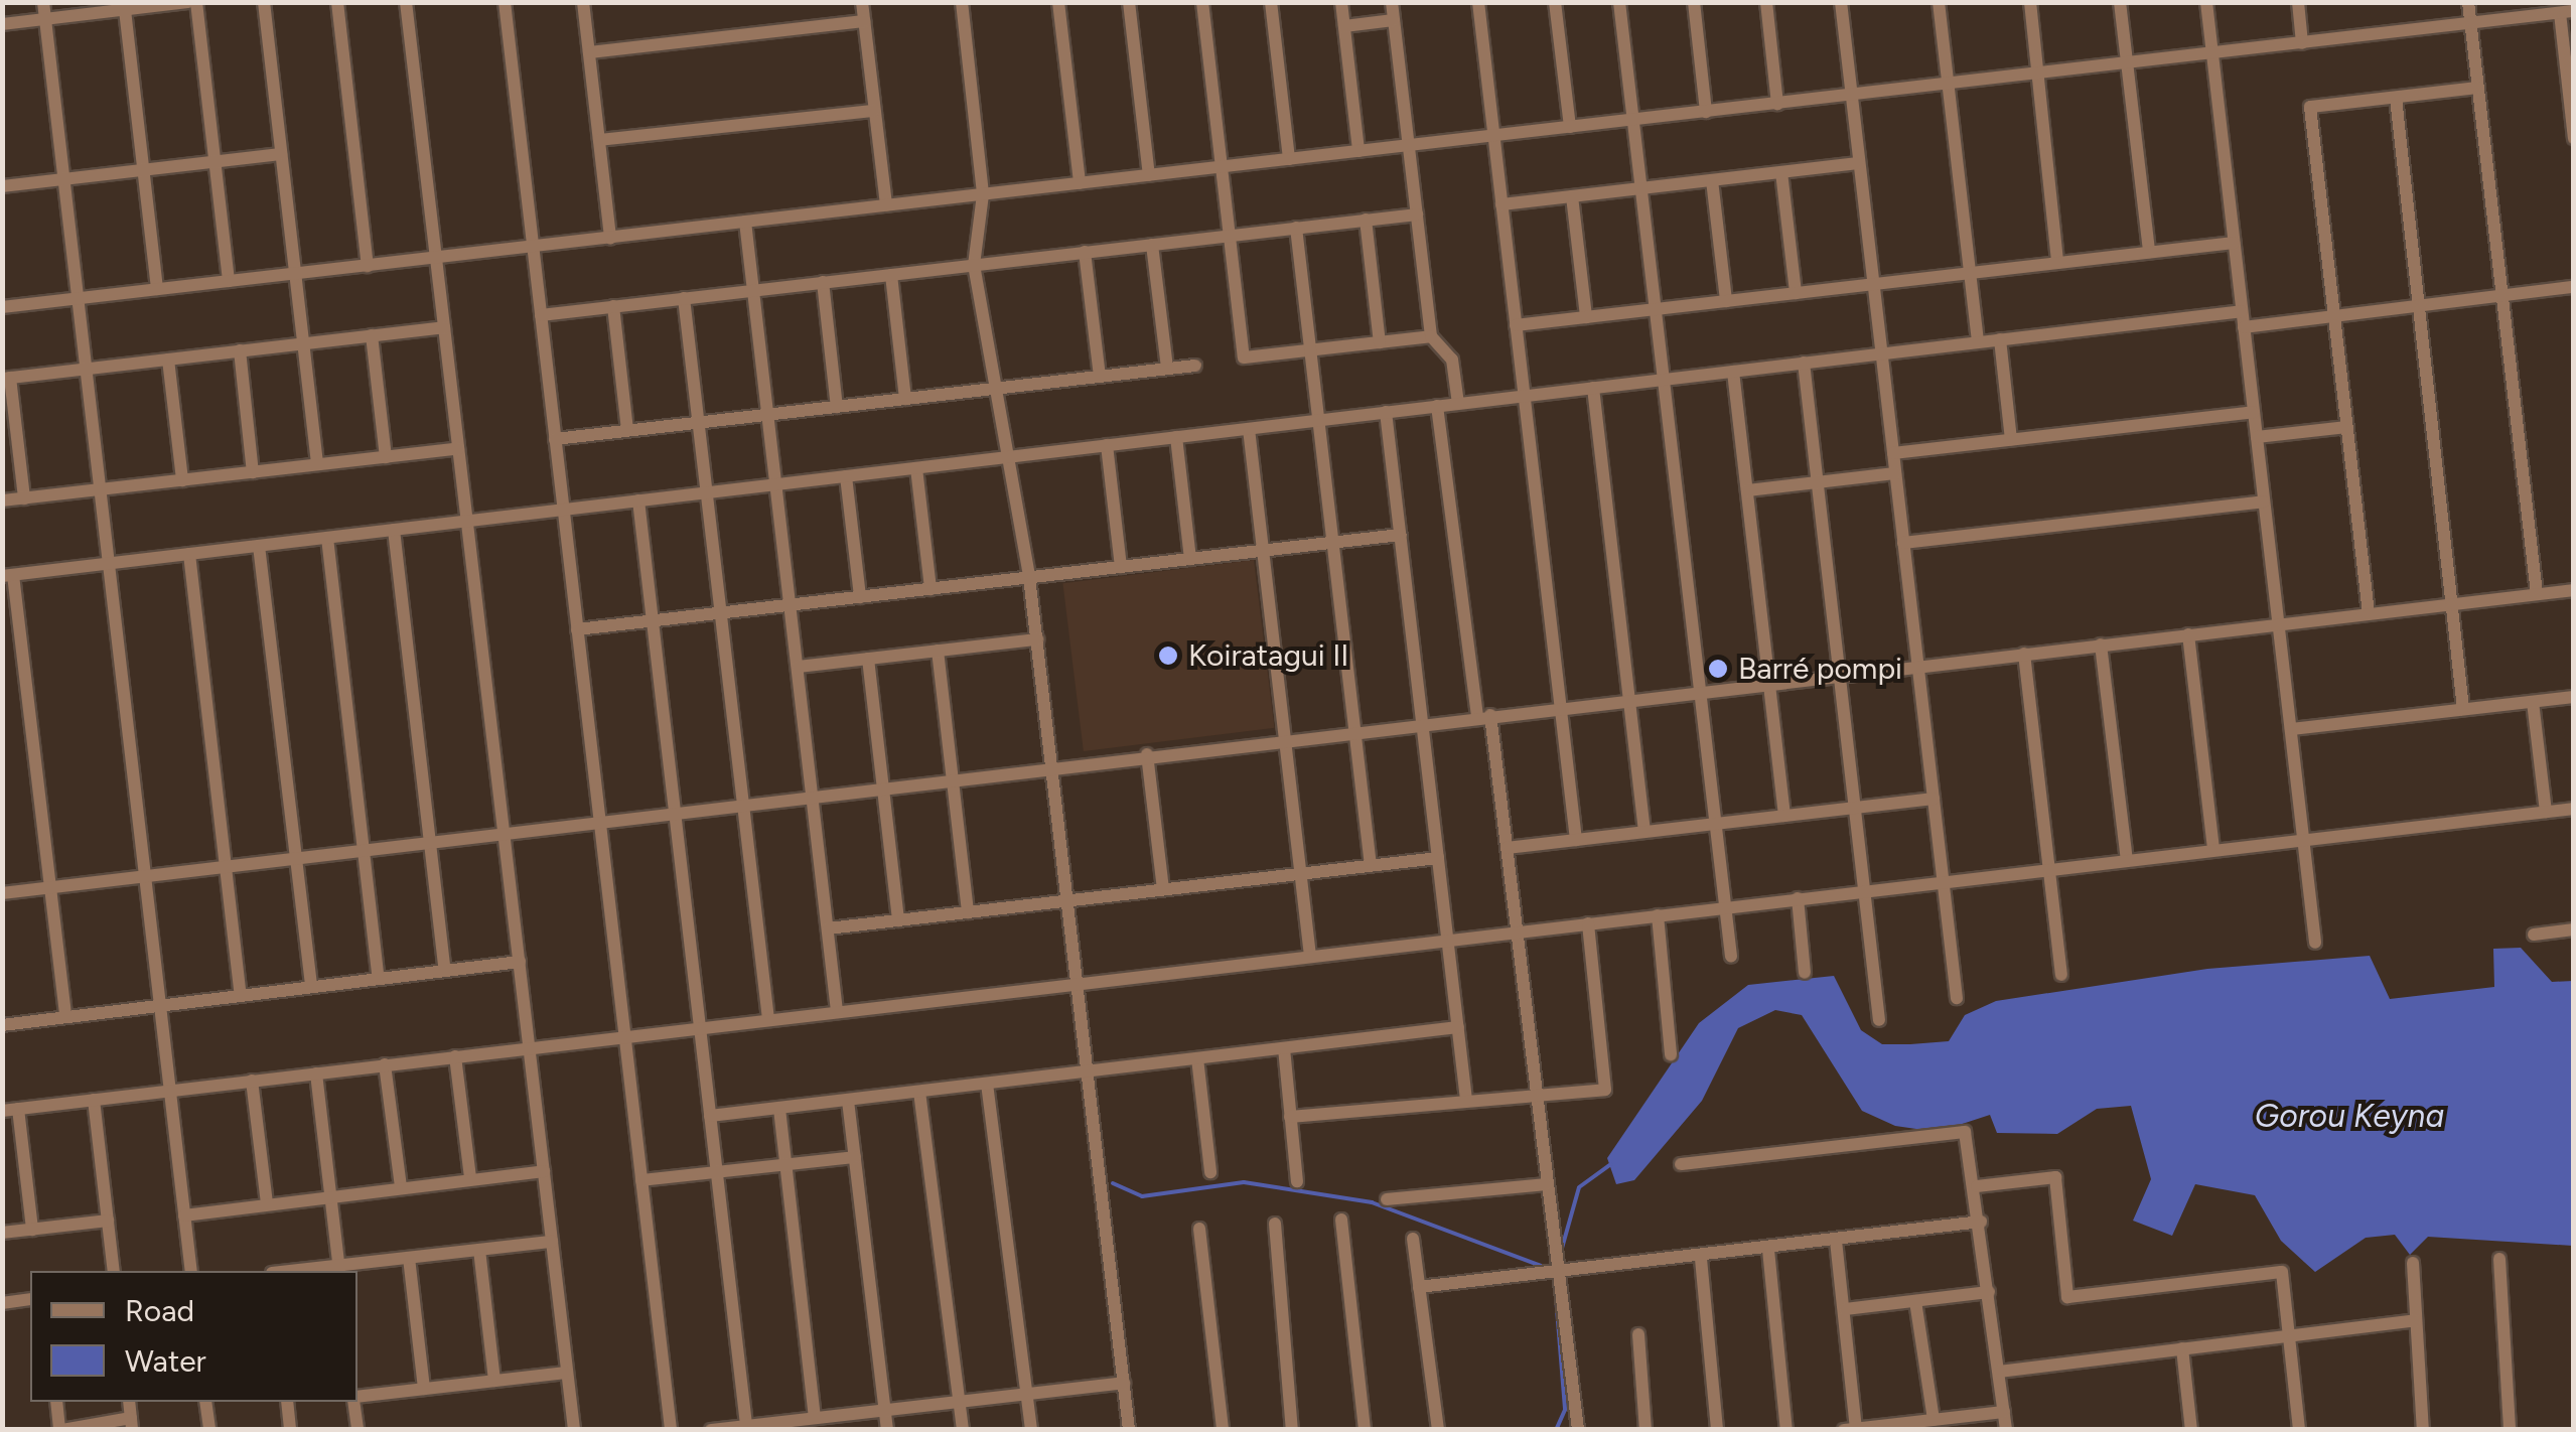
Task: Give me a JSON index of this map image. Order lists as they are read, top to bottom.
{
  "water": ["Gorou Keyna"],
  "places": ["Koiratagui II", "Barré pompi"],
  "legend": ["Road", "Water"]
}
